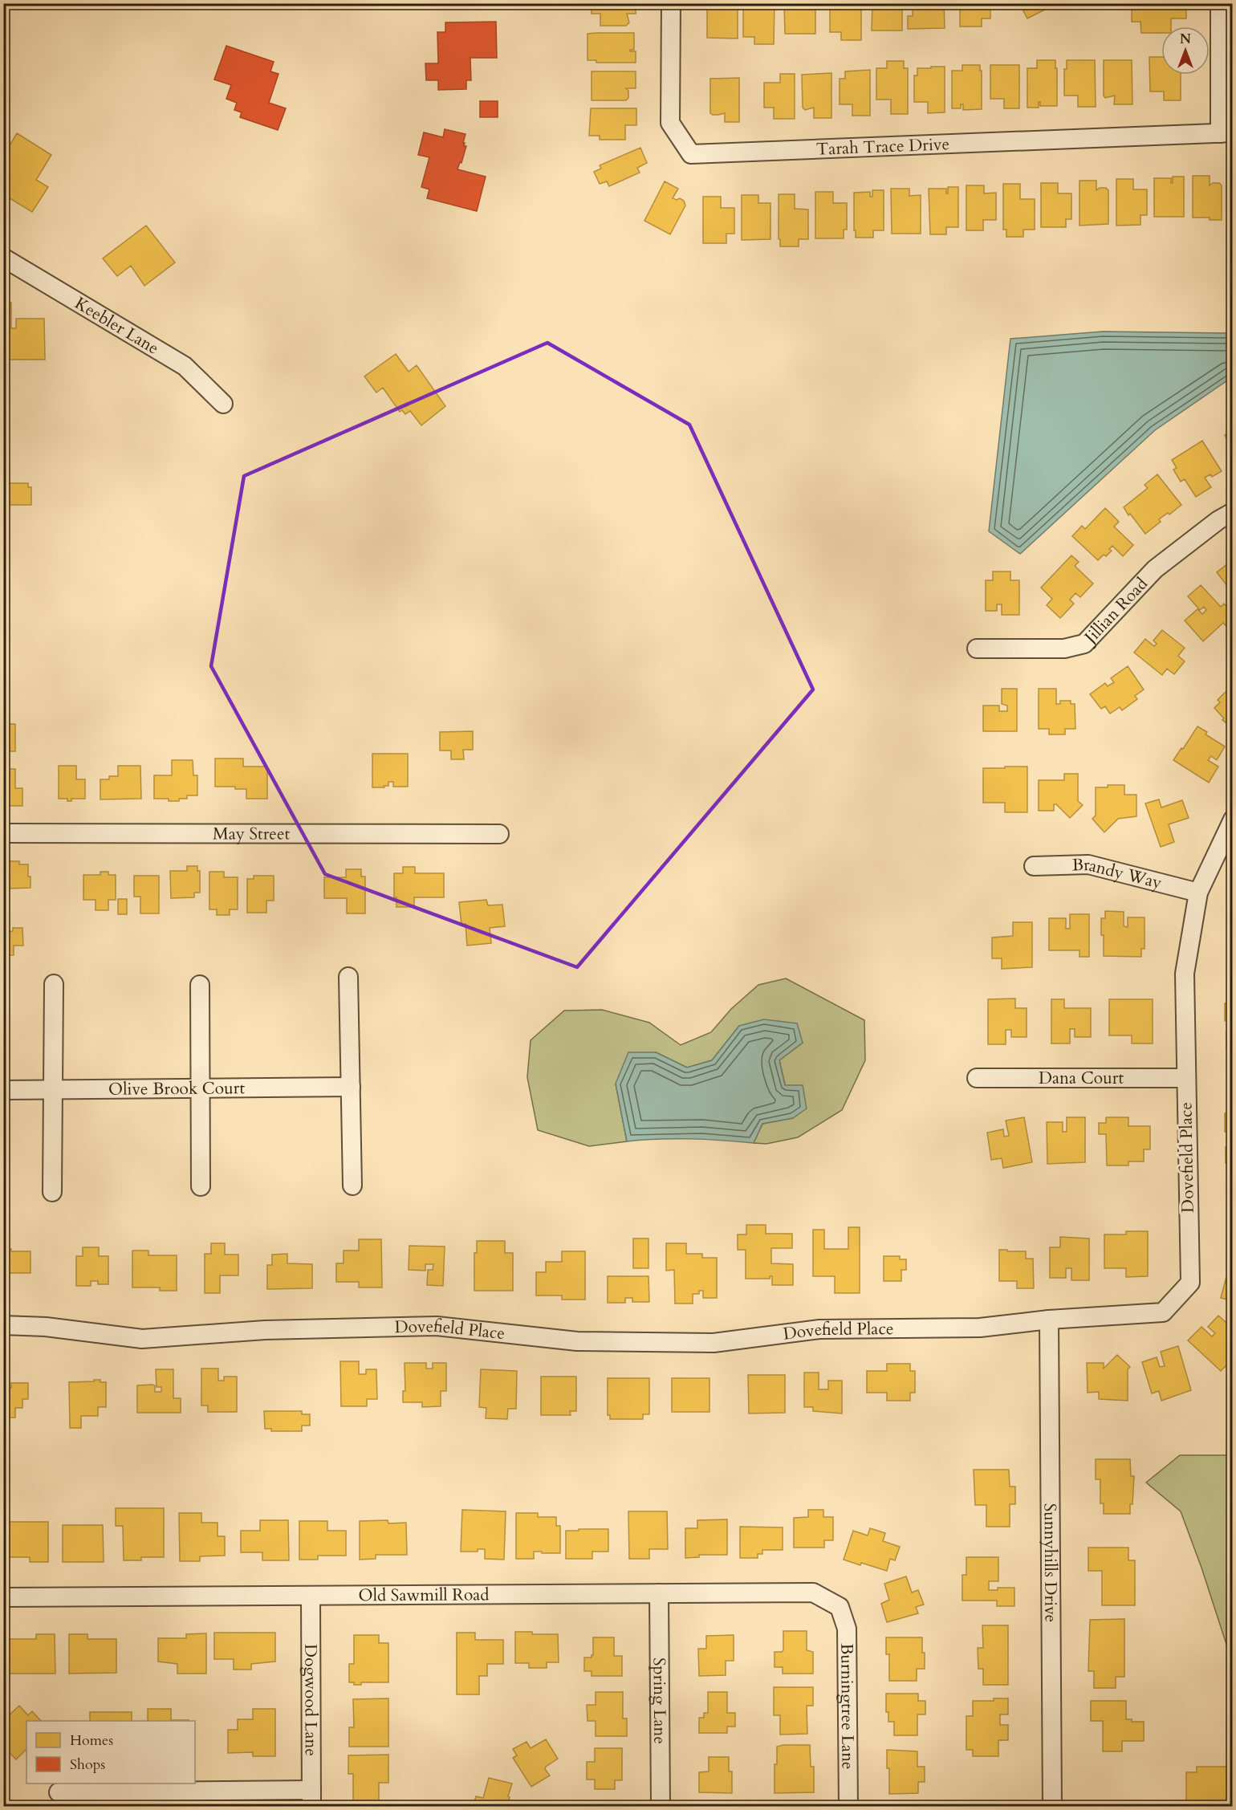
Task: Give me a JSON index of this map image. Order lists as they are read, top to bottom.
{
  "streets": {
    "street": [
      "Tarah Trace Drive",
      "Keebler Lane",
      "Jillian Road",
      "May Street",
      "Brandy Way",
      "Dana Court",
      "Olive Brook Court",
      "Dovefield Place",
      "Sunnyhills Drive",
      "Old Sawmill Road",
      "Spring Lane",
      "Dogwood Lane",
      "Burningtree Lane"
    ]
  },
  "crossings": [
    ["Brandy Way", "Dovefield Place"],
    ["Dana Court", "Dovefield Place"],
    ["Dovefield Place", "Sunnyhills Drive"],
    ["Old Sawmill Road", "Spring Lane"],
    ["Old Sawmill Road", "Dogwood Lane"],
    ["Old Sawmill Road", "Burningtree Lane"]
  ],
  "legend": ["Homes", "Shops"],
  "north": "top"
}
